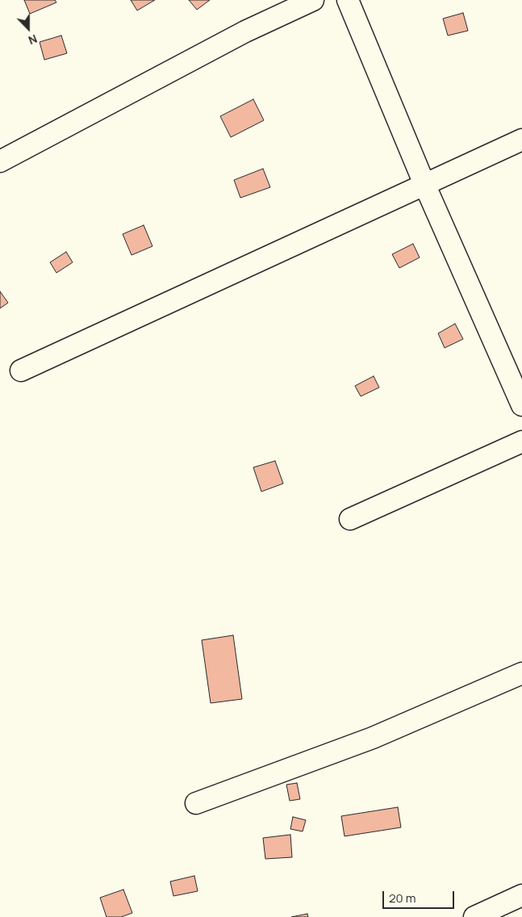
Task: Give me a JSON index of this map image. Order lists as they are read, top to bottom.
{
  "scale_bar": "20 m",
  "north": "bottom"
}
